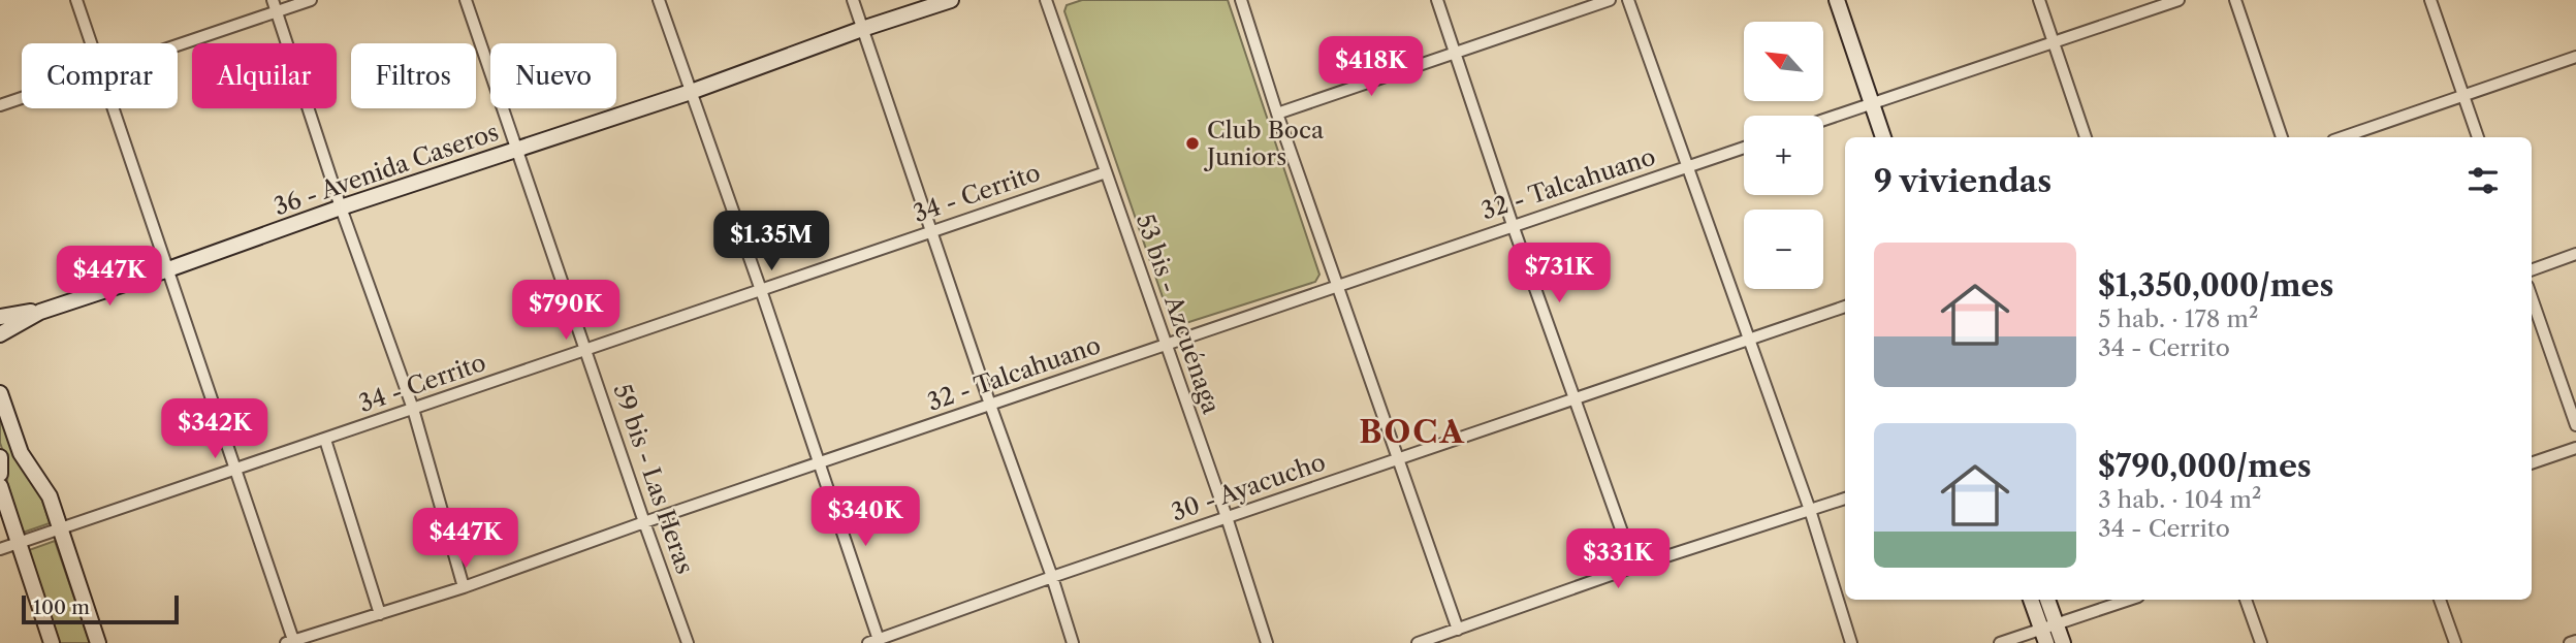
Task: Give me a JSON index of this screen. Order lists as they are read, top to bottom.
{
  "streets": {
    "main road": ["36 - Avenida Caseros"],
    "street": [
      "32 - Talcahuano",
      "34 - Cerrito",
      "53 bis - Azcuénaga",
      "59 bis - Las Heras",
      "30 - Ayacucho"
    ]
  },
  "crossings": [
    ["36 - Avenida Caseros", "59 bis - Las Heras"],
    ["32 - Talcahuano", "53 bis - Azcuénaga"],
    ["32 - Talcahuano", "59 bis - Las Heras"],
    ["34 - Cerrito", "53 bis - Azcuénaga"],
    ["34 - Cerrito", "59 bis - Las Heras"],
    ["53 bis - Azcuénaga", "30 - Ayacucho"]
  ],
  "districts": ["BOCA"],
  "places": ["Club Boca Juniors"],
  "scale_bar": "100 m",
  "north": "top left",
  "page": {
    "map_buttons": ["+", "−"],
    "price": [
      "$418K",
      "$1.35M",
      "$731K",
      "$447K",
      "$790K",
      "$342K",
      "$340K",
      "$447K",
      "$331K"
    ],
    "chip": [
      "Comprar",
      "Alquilar",
      "Filtros",
      "Nuevo"
    ],
    "heading": "9 viviendas",
    "list": [
      {
        "name": "$1,350,000/mes",
        "note": "5 hab. · 178 m² · 34 - Cerrito"
      },
      {
        "name": "$790,000/mes",
        "note": "3 hab. · 104 m² · 34 - Cerrito"
      }
    ],
    "scale": "100 m"
  }
}
